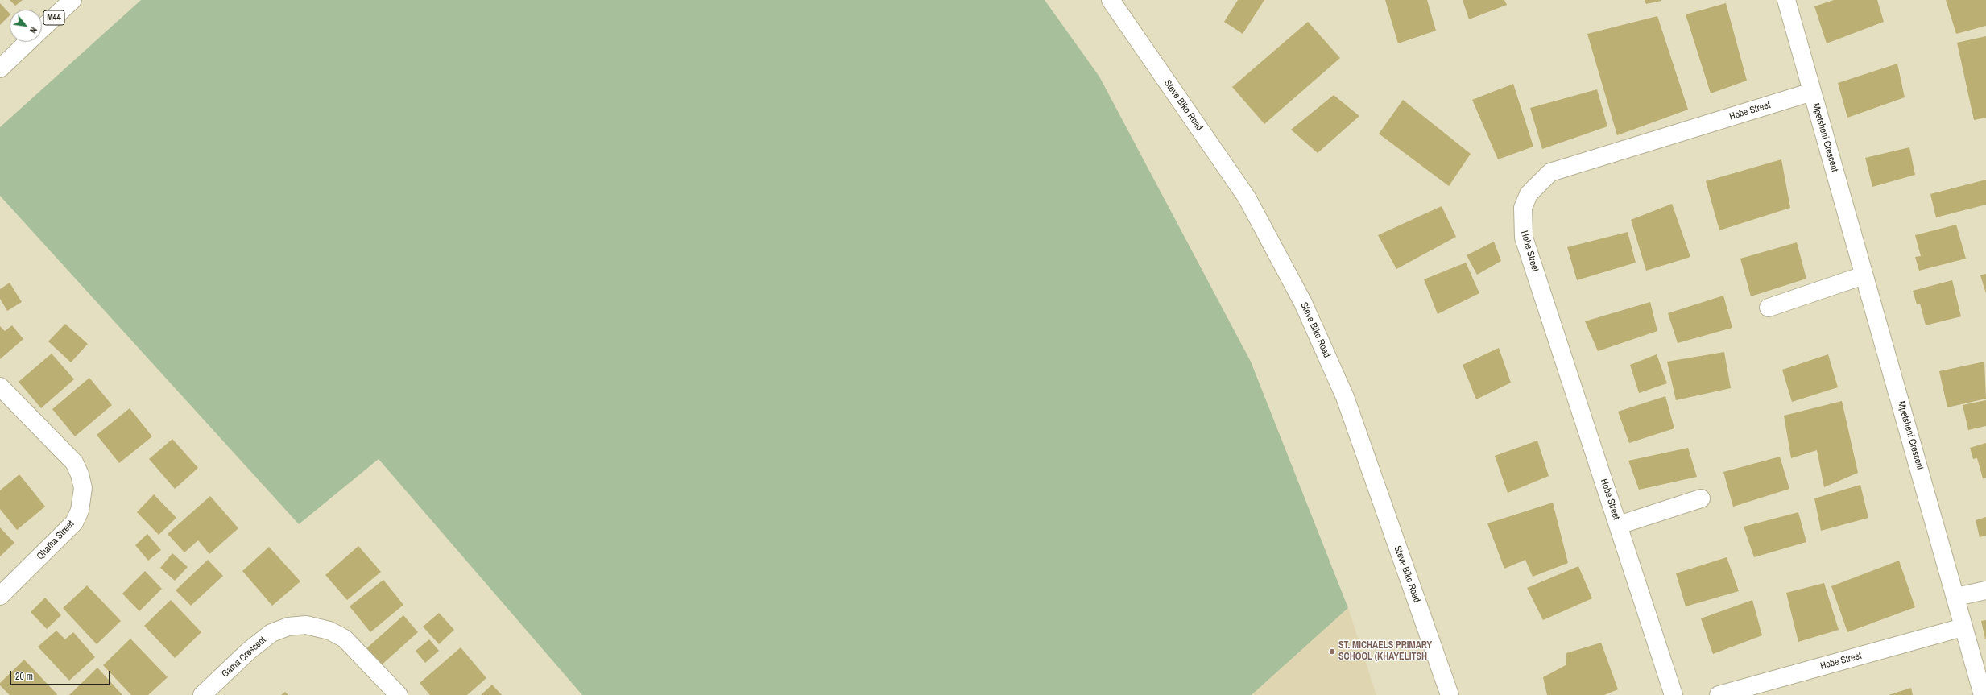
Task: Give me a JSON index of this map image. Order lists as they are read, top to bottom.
{
  "streets": {
    "street": [
      "M44",
      "Steve Biko Road",
      "Hobe Street",
      "Mpetsheni Crescent",
      "Qhatha Street",
      "Gama Crescent"
    ]
  },
  "crossings": [
    ["Hobe Street", "Mpetsheni Crescent"]
  ],
  "places": ["ST. MICHAELS PRIMARY SCHOOL (KHAYELITSH"],
  "scale_bar": "20 m",
  "north": "bottom right"
}
